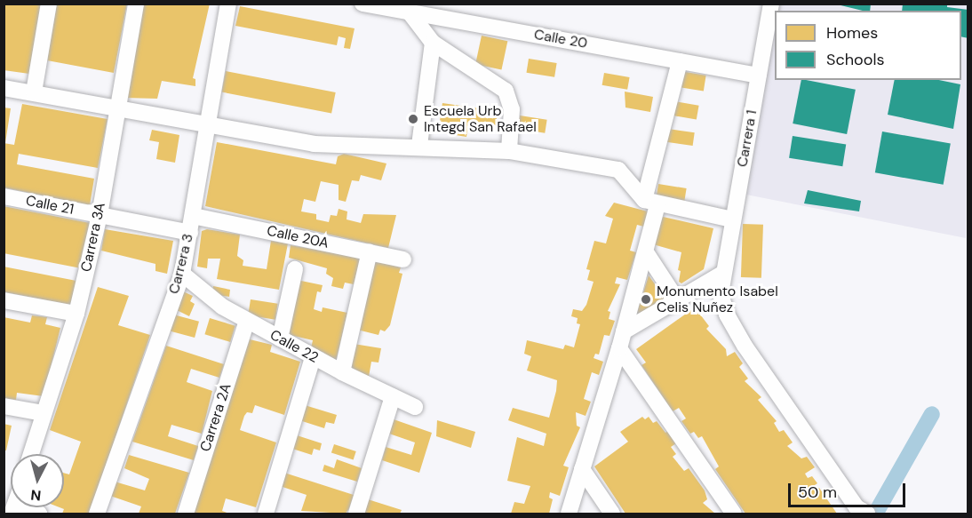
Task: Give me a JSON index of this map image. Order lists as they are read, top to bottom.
{
  "streets": {
    "street": [
      "Calle 20",
      "Carrera 1",
      "Calle 21",
      "Carrera 3A",
      "Calle 20A",
      "Carrera 3",
      "Calle 22",
      "Carrera 2A"
    ]
  },
  "crossings": [
    ["Calle 20", "Carrera 1"],
    ["Calle 21", "Carrera 3A"],
    ["Calle 21", "Carrera 3"],
    ["Calle 20A", "Carrera 3"],
    ["Carrera 3", "Calle 22"],
    ["Calle 22", "Carrera 2A"]
  ],
  "places": ["Escuela Urb Integd San Rafael", "Monumento Isabel Celis Nuñez"],
  "legend": ["Homes", "Schools"],
  "scale_bar": "50 m",
  "north": "bottom"
}
